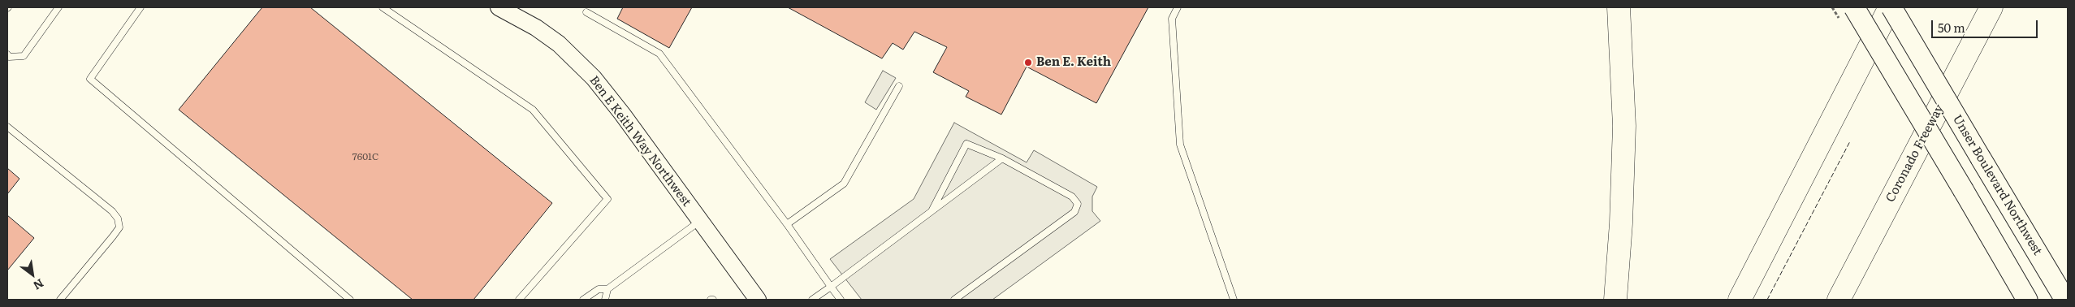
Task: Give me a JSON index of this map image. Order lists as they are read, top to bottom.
{
  "streets": {
    "highway": ["Coronado Freeway"],
    "main road": ["Unser Boulevard Northwest"],
    "street": ["Ben E Keith Way Northwest"]
  },
  "places": ["Ben E. Keith"],
  "house_numbers": ["7601C"],
  "scale_bar": "50 m",
  "north": "bottom right"
}
